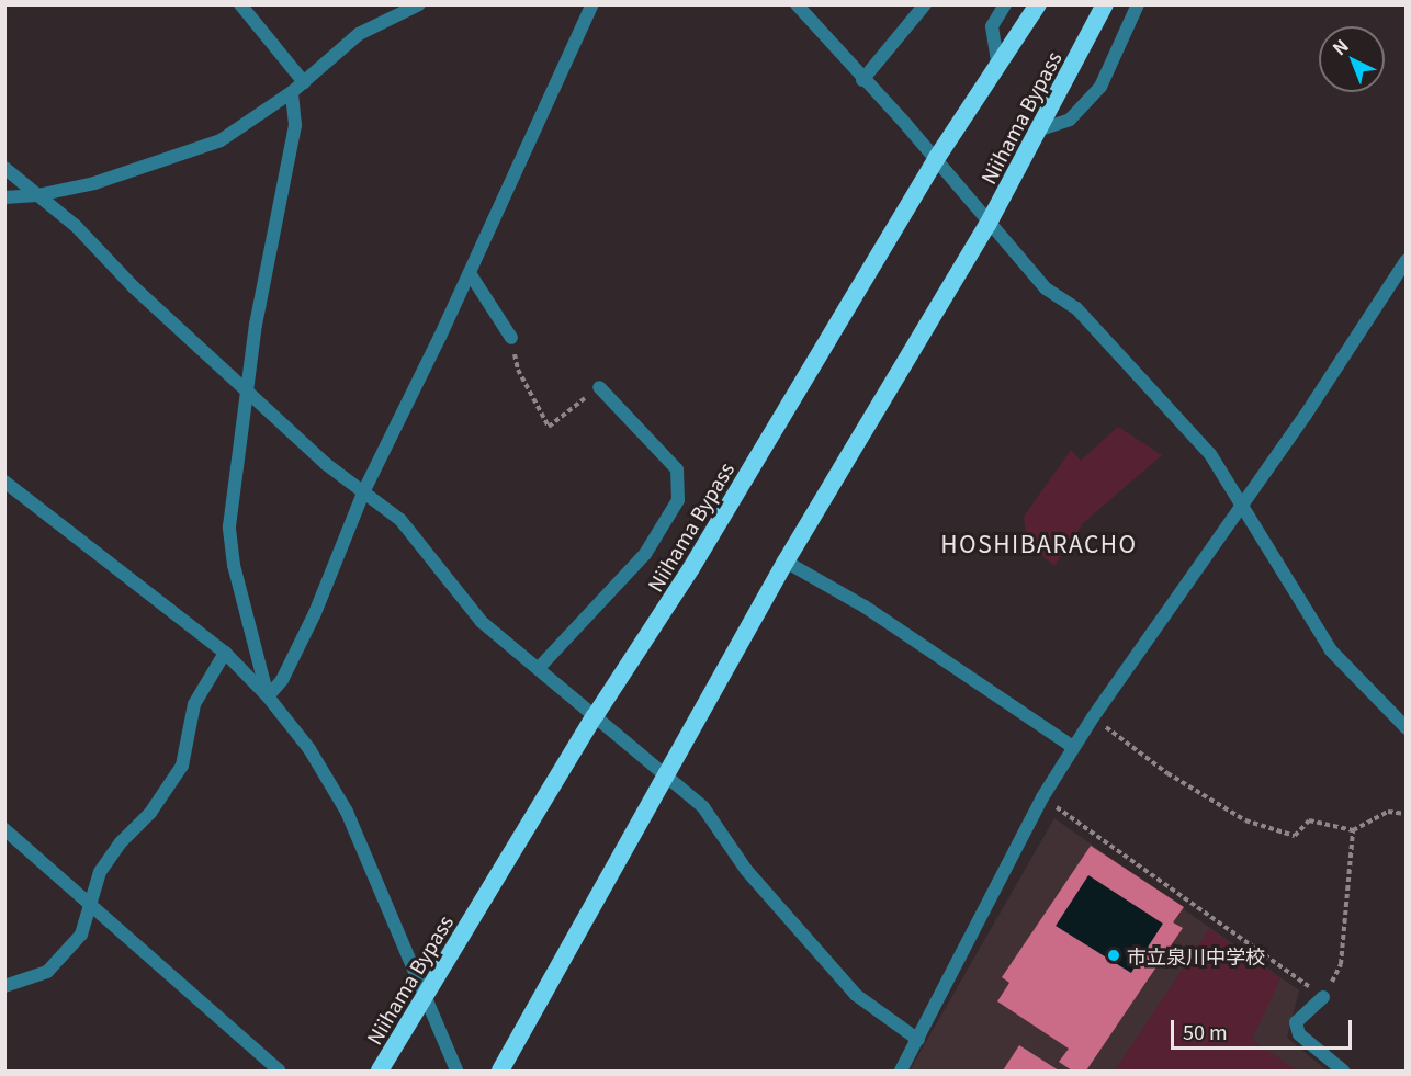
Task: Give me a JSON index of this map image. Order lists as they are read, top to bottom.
{
  "streets": {
    "highway": ["Niihama Bypass"]
  },
  "districts": ["HOSHIBARACHO"],
  "places": ["市立泉川中学校"],
  "scale_bar": "50 m",
  "north": "top left"
}
